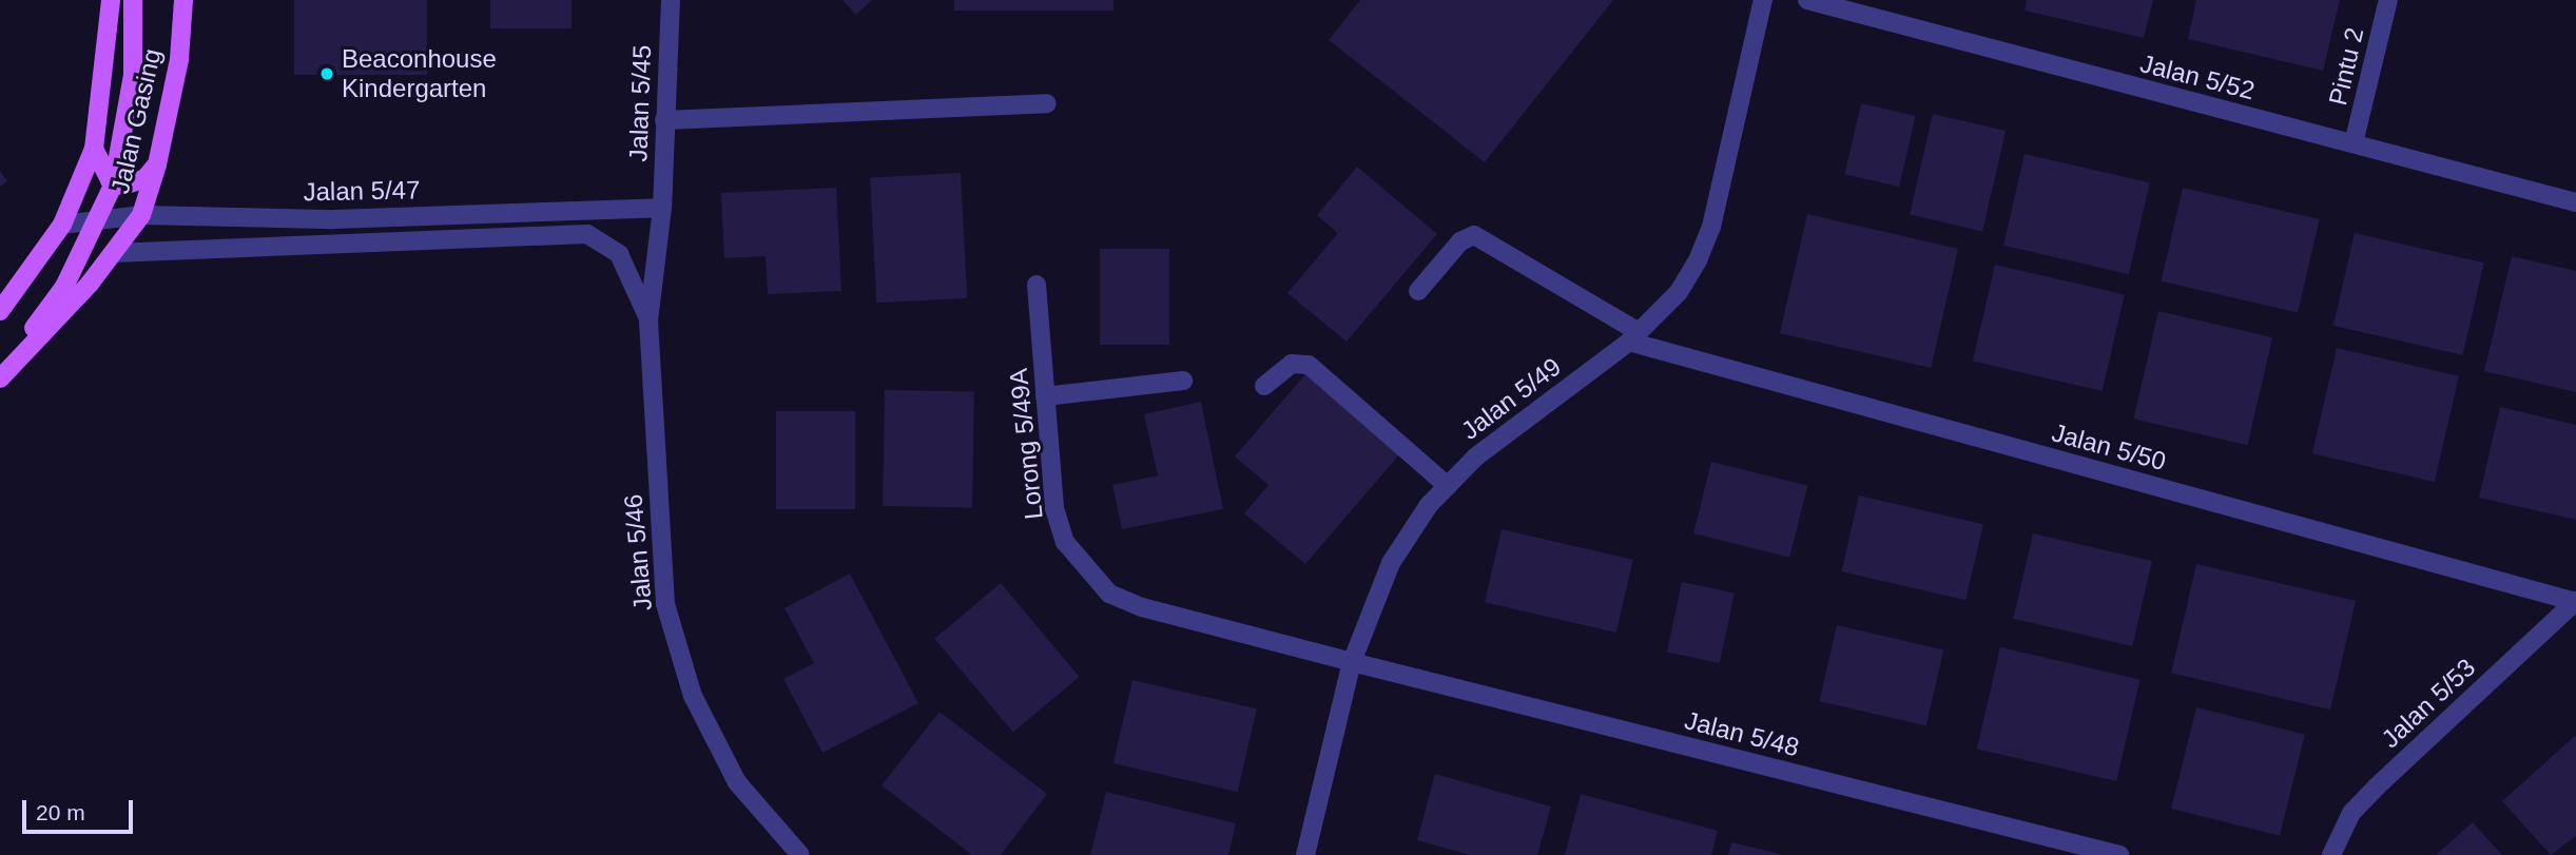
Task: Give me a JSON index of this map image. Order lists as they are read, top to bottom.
{
  "streets": {
    "main road": ["Jalan Gasing"],
    "street": [
      "Pintu 2",
      "Jalan 5/52",
      "Jalan 5/45",
      "Jalan 5/47",
      "Jalan 5/49",
      "Lorong 5/49A",
      "Jalan 5/50",
      "Jalan 5/46",
      "Jalan 5/53",
      "Jalan 5/48"
    ]
  },
  "crossings": [
    ["Pintu 2", "Jalan 5/52"],
    ["Jalan 5/45", "Jalan 5/47"],
    ["Jalan 5/45", "Jalan 5/46"],
    ["Jalan Gasing", "Jalan 5/47"],
    ["Jalan 5/47", "Jalan 5/46"],
    ["Jalan 5/49", "Lorong 5/49A"],
    ["Jalan 5/49", "Jalan 5/50"],
    ["Jalan 5/49", "Jalan 5/48"],
    ["Lorong 5/49A", "Jalan 5/48"],
    ["Jalan 5/50", "Jalan 5/53"]
  ],
  "places": ["Beaconhouse Kindergarten"],
  "scale_bar": "20 m"
}
